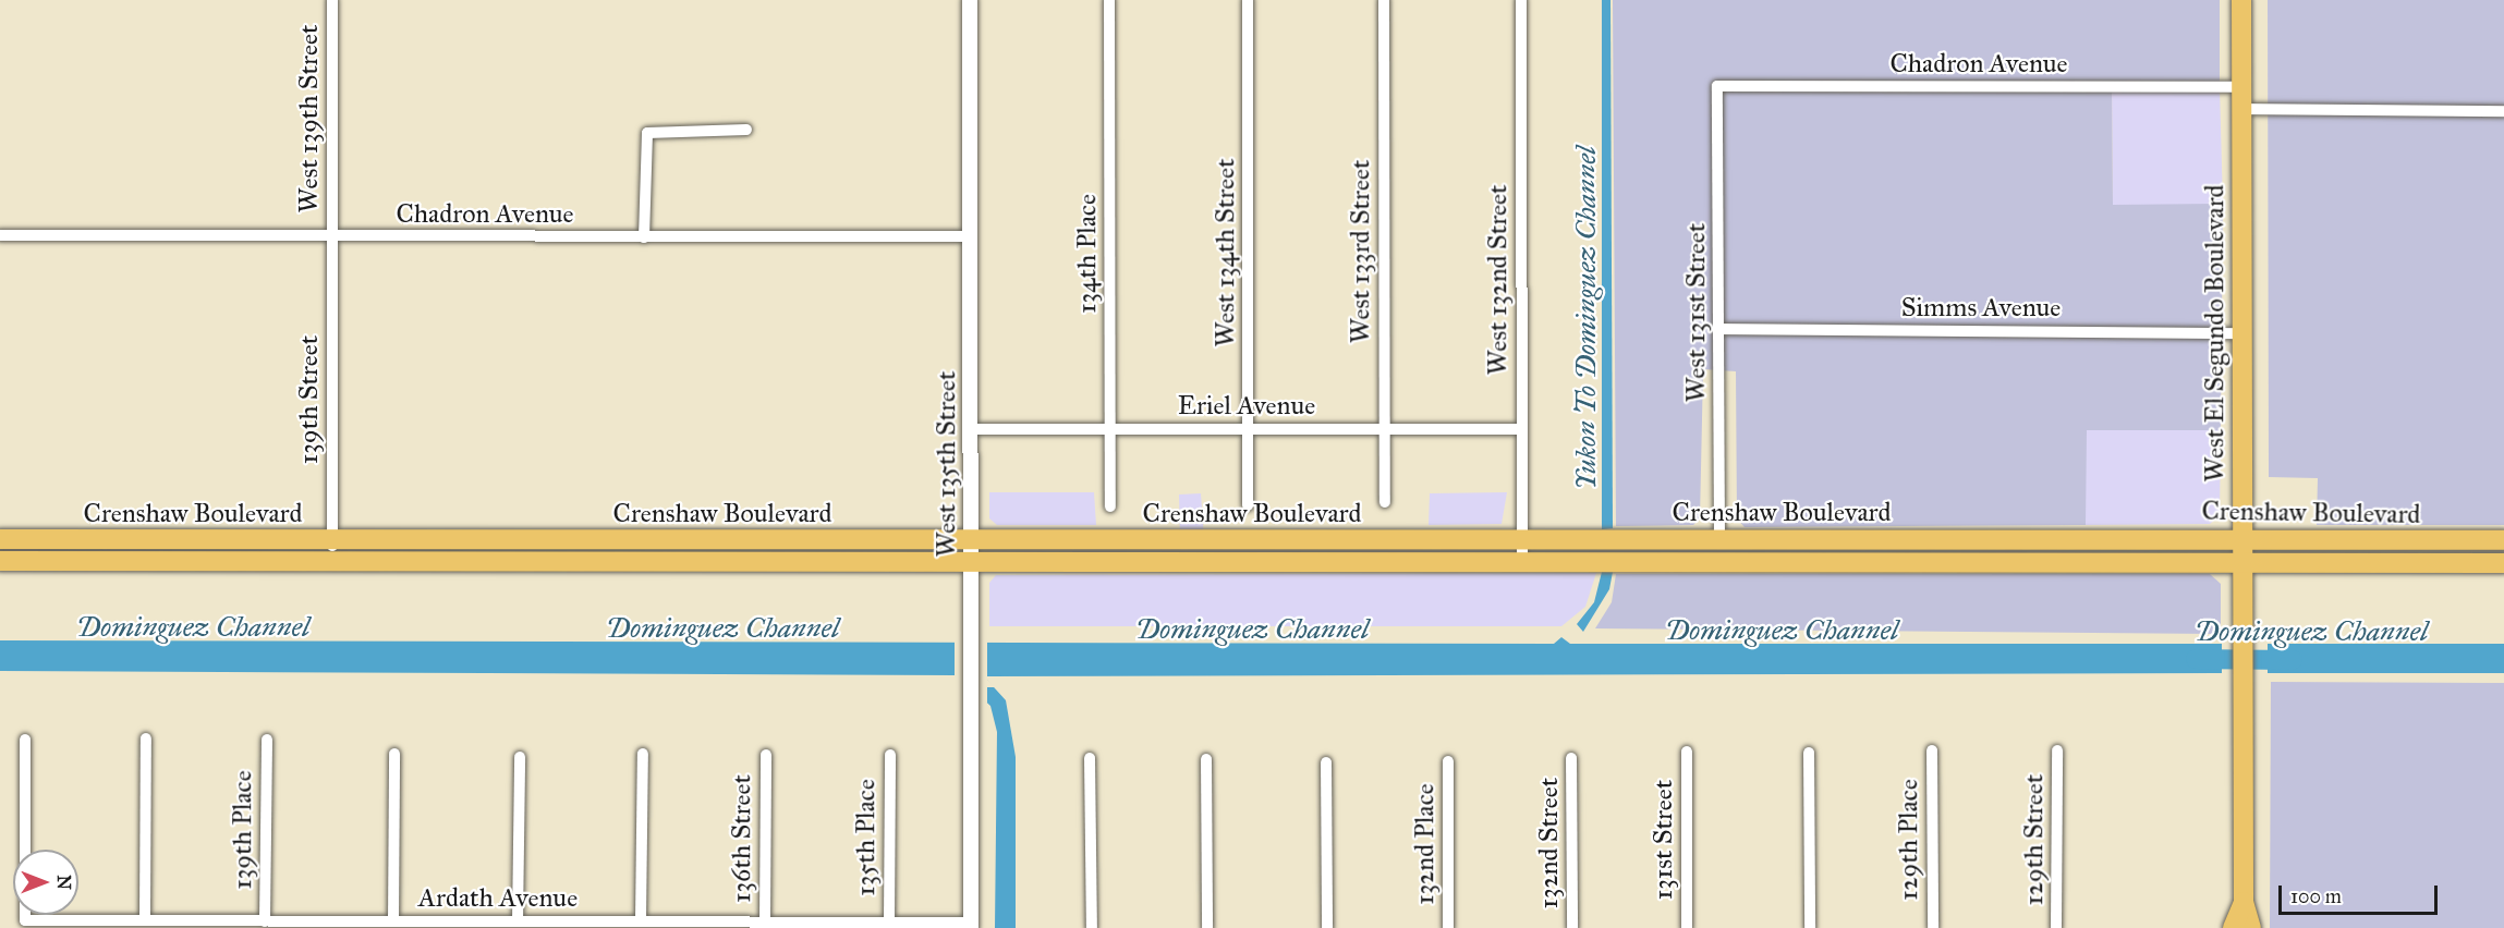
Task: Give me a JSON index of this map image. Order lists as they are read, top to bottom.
{
  "streets": {
    "main road": ["West El Segundo Boulevard", "Crenshaw Boulevard"],
    "street": [
      "Chadron Avenue",
      "West 139th Street",
      "West 133rd Street",
      "West 134th Street",
      "134th Place",
      "West 132nd Street",
      "Simms Avenue",
      "West 131st Street",
      "139th Street",
      "Eriel Avenue",
      "West 135th Street",
      "139th Place",
      "135th Place",
      "136th Street",
      "131st Street",
      "129th Place",
      "129th Street",
      "132nd Street",
      "132nd Place",
      "Ardath Avenue"
    ]
  },
  "crossings": [
    ["Chadron Avenue", "West 139th Street"],
    ["Chadron Avenue", "West 131st Street"],
    ["Chadron Avenue", "West El Segundo Boulevard"],
    ["Chadron Avenue", "139th Street"],
    ["Chadron Avenue", "West 135th Street"],
    ["West 139th Street", "139th Street"],
    ["West 133rd Street", "Eriel Avenue"],
    ["West 134th Street", "Eriel Avenue"],
    ["134th Place", "Eriel Avenue"],
    ["West 132nd Street", "Eriel Avenue"],
    ["West 132nd Street", "Crenshaw Boulevard"],
    ["Simms Avenue", "West 131st Street"],
    ["Simms Avenue", "West El Segundo Boulevard"],
    ["West 131st Street", "Crenshaw Boulevard"],
    ["West El Segundo Boulevard", "Crenshaw Boulevard"],
    ["139th Street", "Crenshaw Boulevard"],
    ["Eriel Avenue", "West 135th Street"],
    ["West 135th Street", "Crenshaw Boulevard"],
    ["West 135th Street", "Ardath Avenue"],
    ["139th Place", "Ardath Avenue"],
    ["135th Place", "Ardath Avenue"],
    ["136th Street", "Ardath Avenue"]
  ],
  "water": ["Yukon To Dominguez Channel", "Dominguez Channel"],
  "scale_bar": "100 m",
  "north": "right"
}
